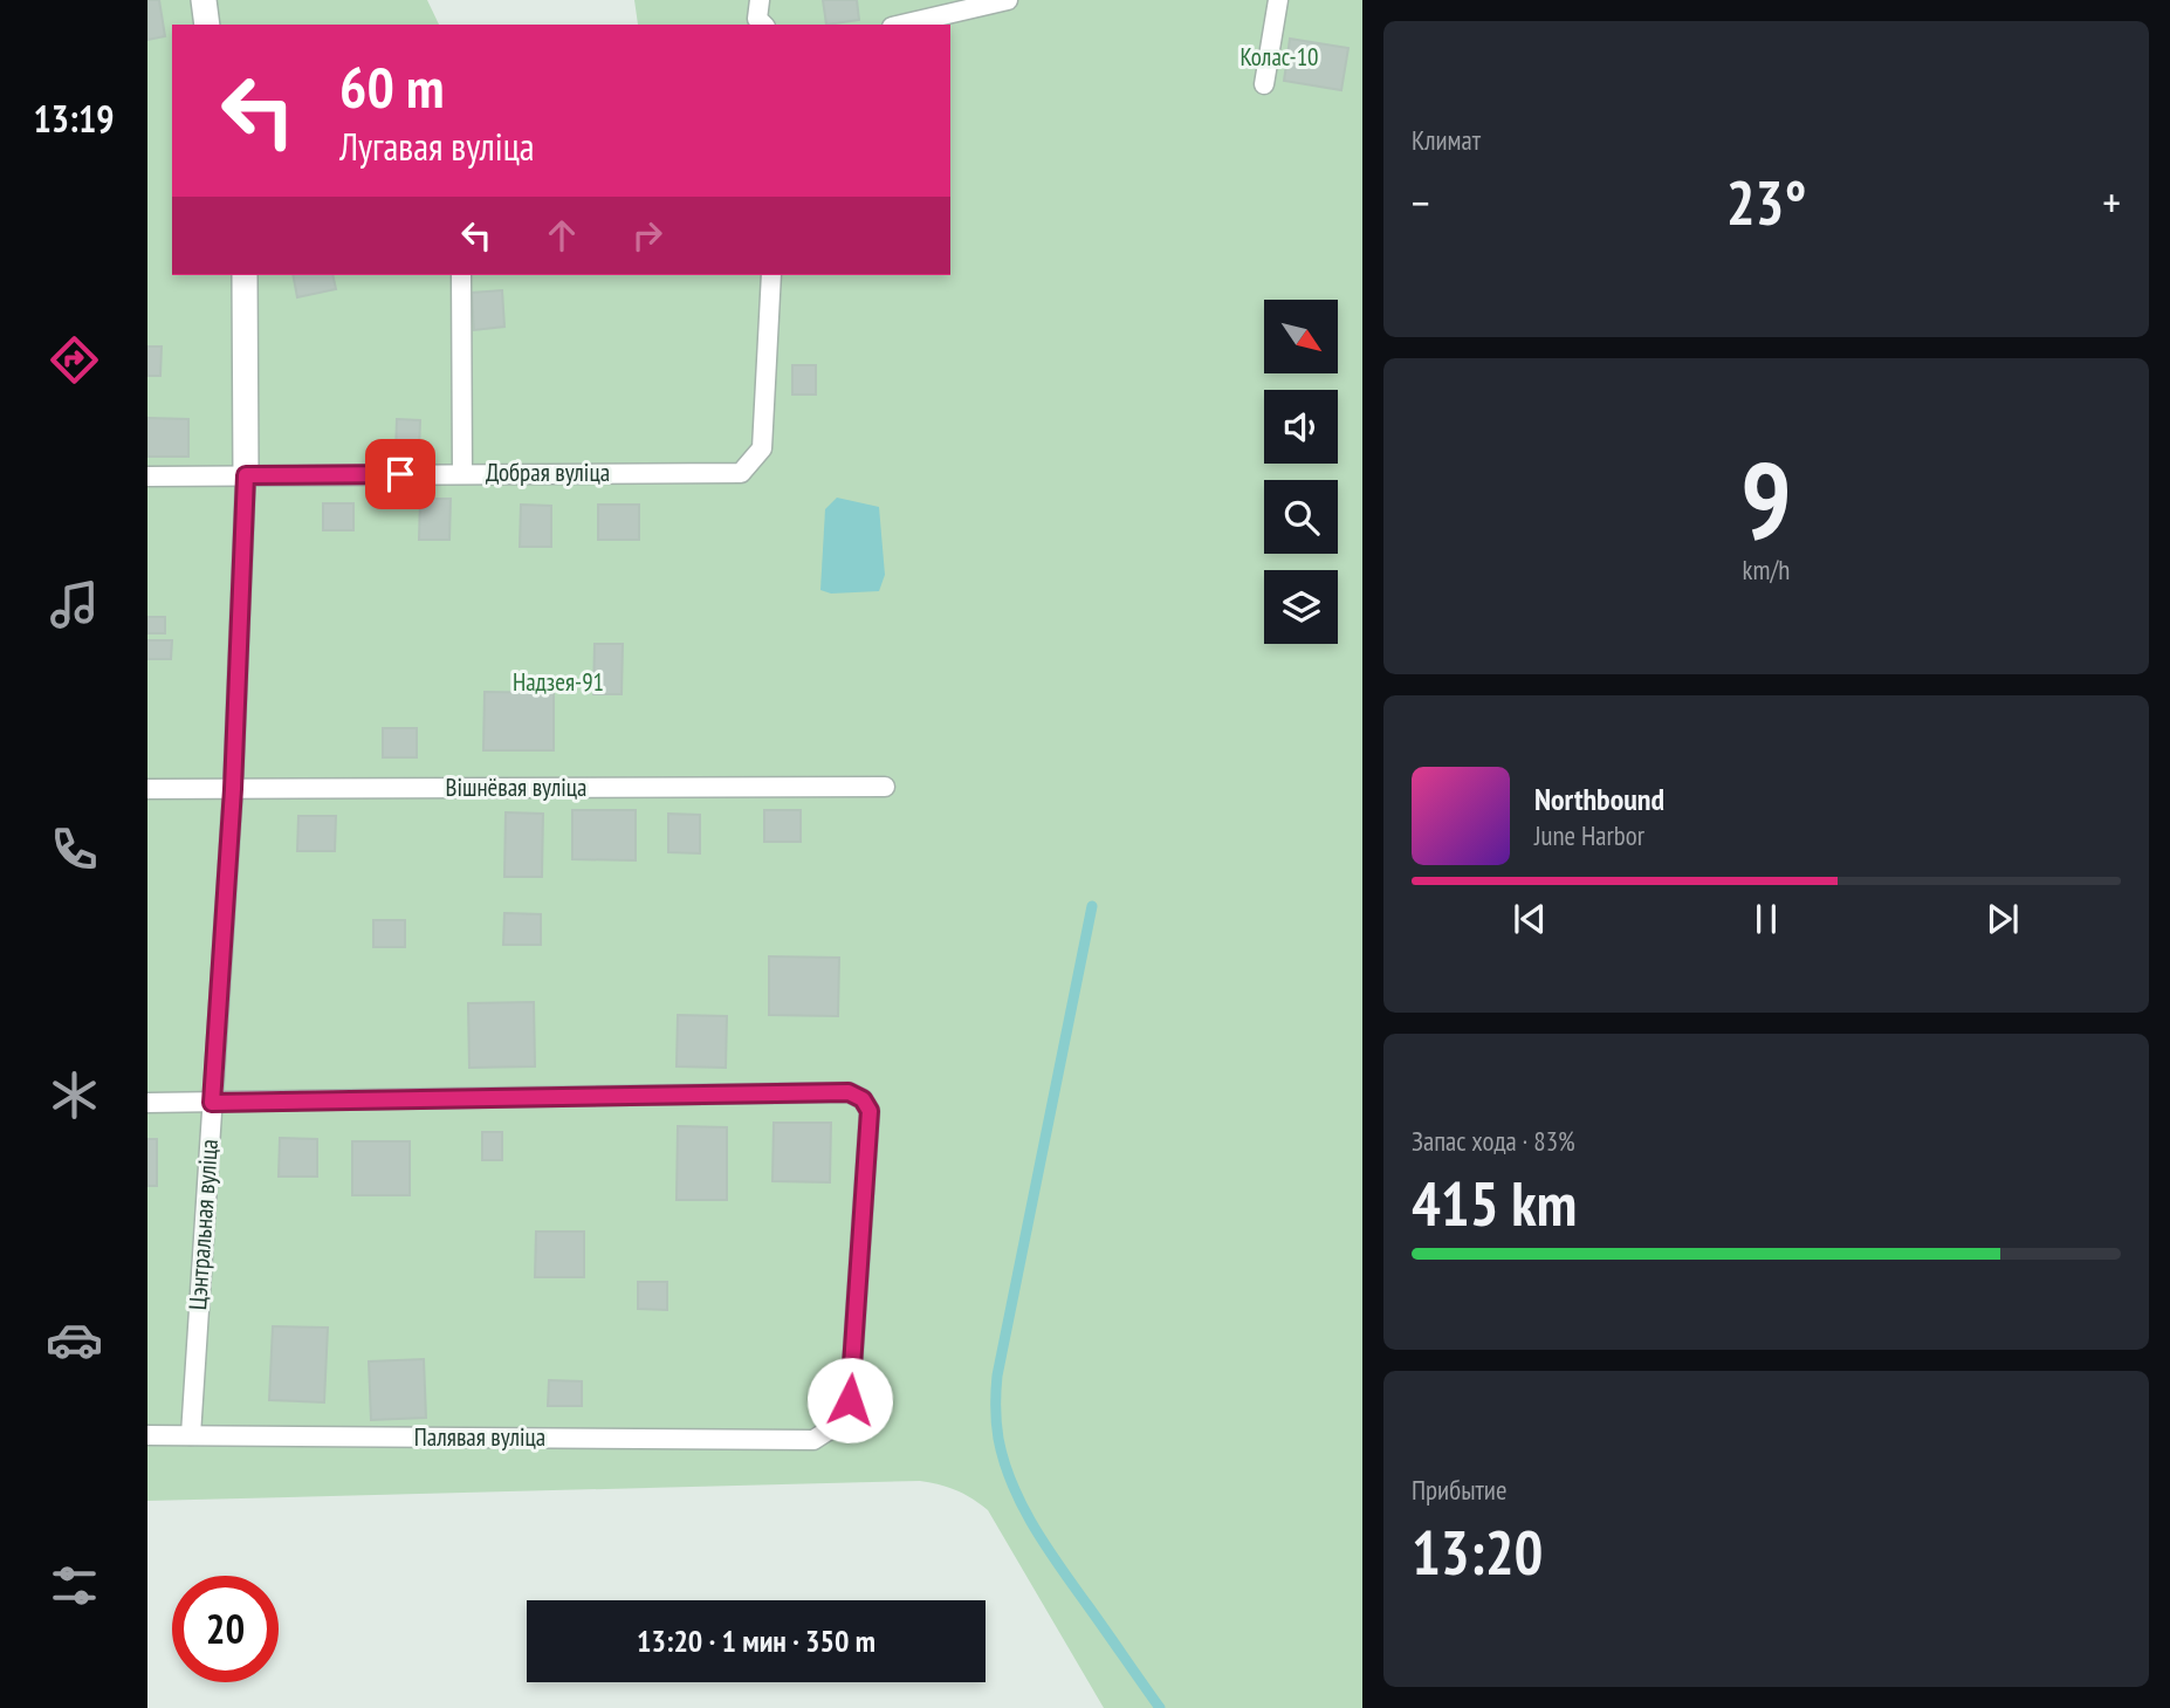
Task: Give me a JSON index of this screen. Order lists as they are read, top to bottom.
{
  "streets": {
    "lane": [
      "Добрая вуліца",
      "Вішнёвая вуліца",
      "Цэнтральная вуліца",
      "Палявая вуліца"
    ]
  },
  "crossings": [
    ["Добрая вуліца", "Цэнтральная вуліца"],
    ["Вішнёвая вуліца", "Цэнтральная вуліца"],
    ["Цэнтральная вуліца", "Палявая вуліца"]
  ],
  "parks": ["Колас-10", "Надзея-91"],
  "north": "bottom right",
  "page": {
    "tabs": "13:19",
    "tile": [
      "Климат",
      ["9", "km/h"],
      ["Запас хода · 83%", "415 km"],
      ["Прибытие", "13:20"]
    ],
    "turn": ["60 m", "Лугавая вуліца"],
    "heat": ["−", "23°", "+"],
    "song": ["Northbound", "June Harbor"],
    "limit": "20",
    "trip": "13:20 · 1 мин · 350 m"
  }
}
